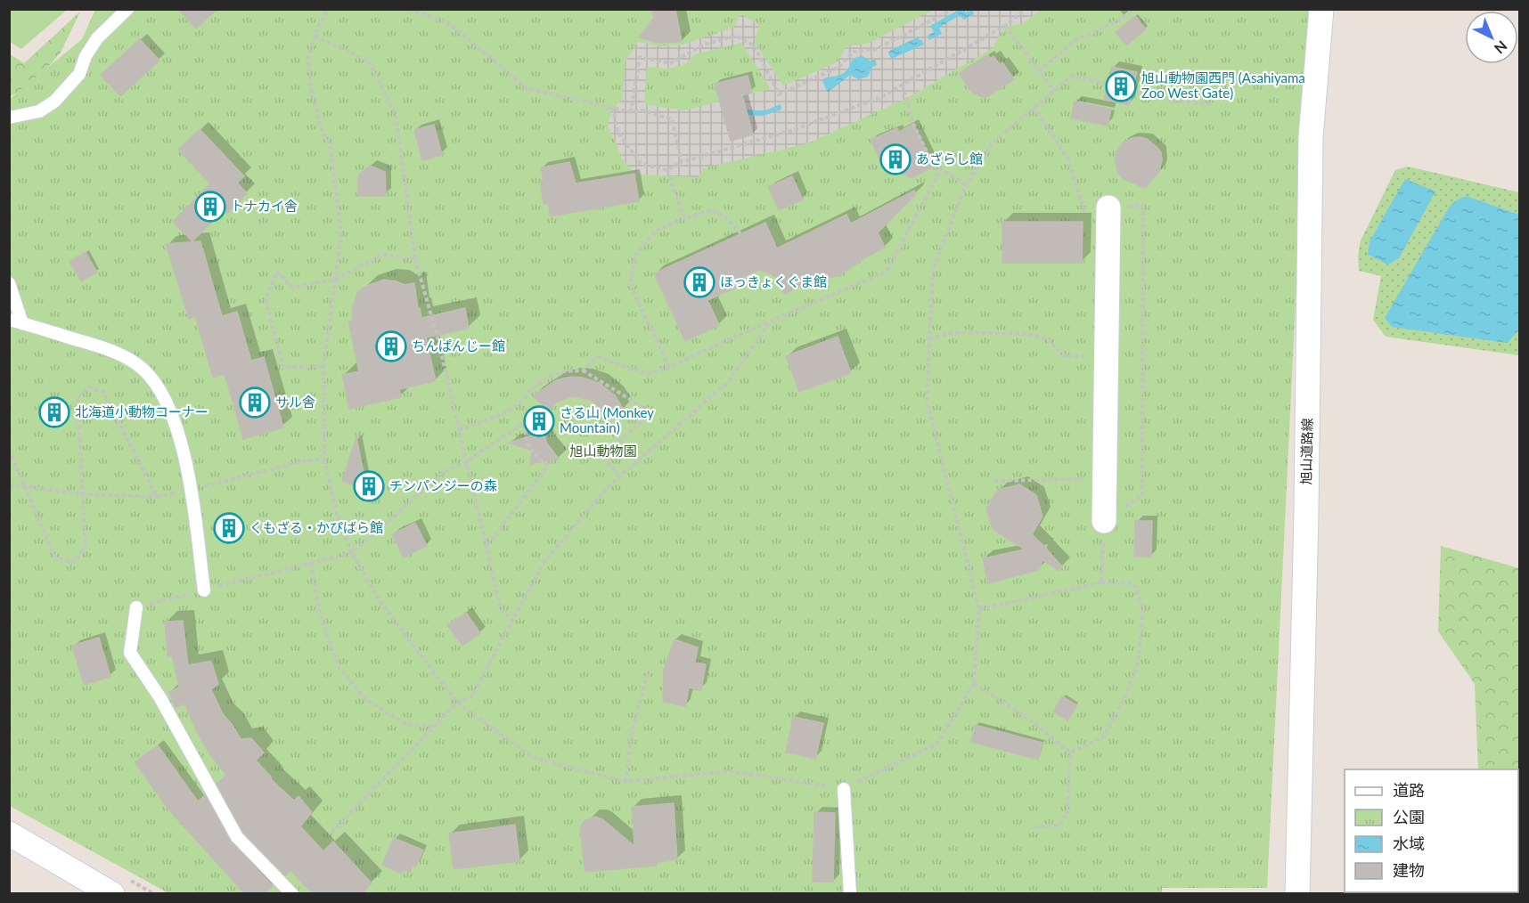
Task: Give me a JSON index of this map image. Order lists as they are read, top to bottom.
{
  "streets": {
    "street": ["旭山道路線"]
  },
  "parks": ["旭山動物園"],
  "places": {
    "building": [
      "旭山動物園西門 (Asahiyama Zoo West Gate)",
      "あざらし館",
      "トナカイ舎",
      "ほっきょくぐま館",
      "ちんぱんじー館",
      "サル舎",
      "北海道小動物コーナー",
      "さる山 (Monkey Mountain)",
      "チンパンジーの森",
      "くもざる・かぴばら館"
    ]
  },
  "legend": [
    "道路",
    "公園",
    "水域",
    "建物"
  ],
  "north": "bottom right"
}
